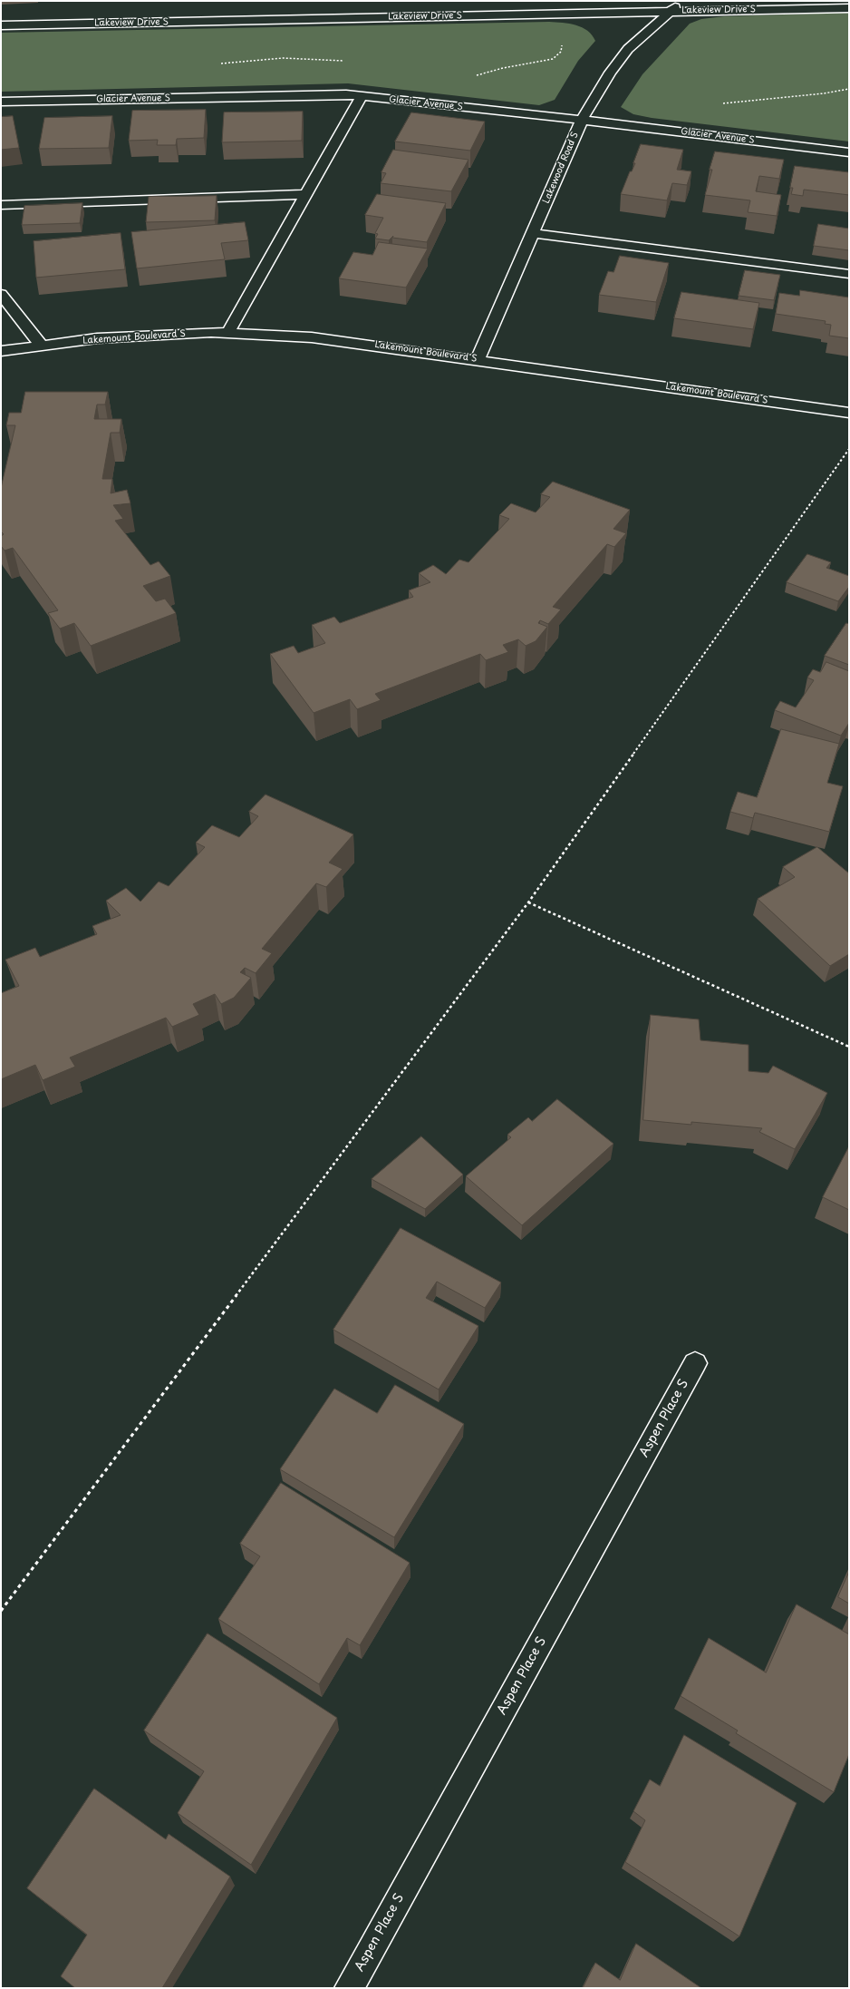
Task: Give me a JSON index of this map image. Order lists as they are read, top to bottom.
{
  "streets": {
    "street": [
      "Lakeview Drive S",
      "Glacier Avenue S",
      "Lakewood Road S",
      "Lakemount Boulevard S",
      "Aspen Place S"
    ]
  },
  "crossings": [
    ["Lakeview Drive S", "Lakewood Road S"],
    ["Glacier Avenue S", "Lakewood Road S"],
    ["Lakewood Road S", "Lakemount Boulevard S"]
  ]
}
